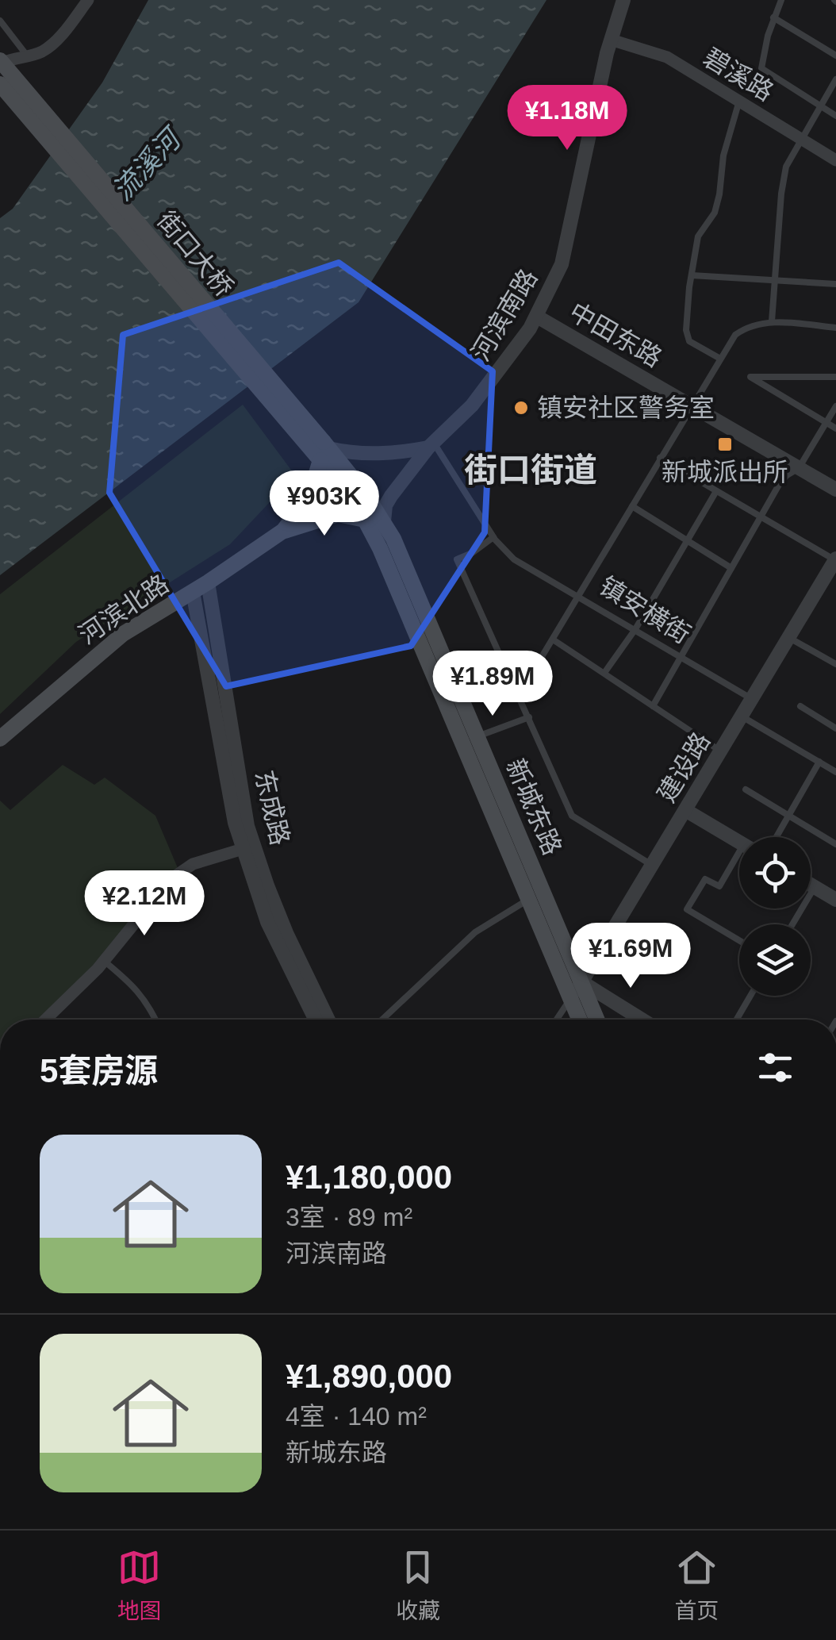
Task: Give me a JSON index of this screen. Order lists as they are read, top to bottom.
{
  "streets": {
    "main road": ["街口大桥", "河滨北路", "新城东路"],
    "street": [
      "碧溪路",
      "河滨南路",
      "中田东路",
      "建设路",
      "东成路"
    ],
    "lane": ["镇安横街"]
  },
  "crossings": [
    ["碧溪路", "河滨南路"],
    ["街口大桥", "河滨北路"],
    ["街口大桥", "新城东路"],
    ["河滨南路", "中田东路"],
    ["河滨南路", "新城东路"],
    ["中田东路", "镇安横街"],
    ["河滨北路", "新城东路"],
    ["河滨北路", "东成路"],
    ["镇安横街", "建设路"],
    ["建设路", "新城东路"]
  ],
  "districts": ["街口街道"],
  "water": ["流溪河"],
  "places": {
    "other": ["镇安社区警务室"],
    "transit": ["新城派出所"]
  },
  "page": {
    "price": [
      "¥1.18M",
      "¥903K",
      "¥1.89M",
      "¥2.12M",
      "¥1.69M"
    ],
    "heading": "5套房源",
    "list": [
      {
        "name": "¥1,180,000",
        "note": "3室 · 89 m² · 河滨南路"
      },
      {
        "name": "¥1,890,000",
        "note": "4室 · 140 m² · 新城东路"
      }
    ],
    "tabs": ["地图", "收藏", "首页"]
  }
}
